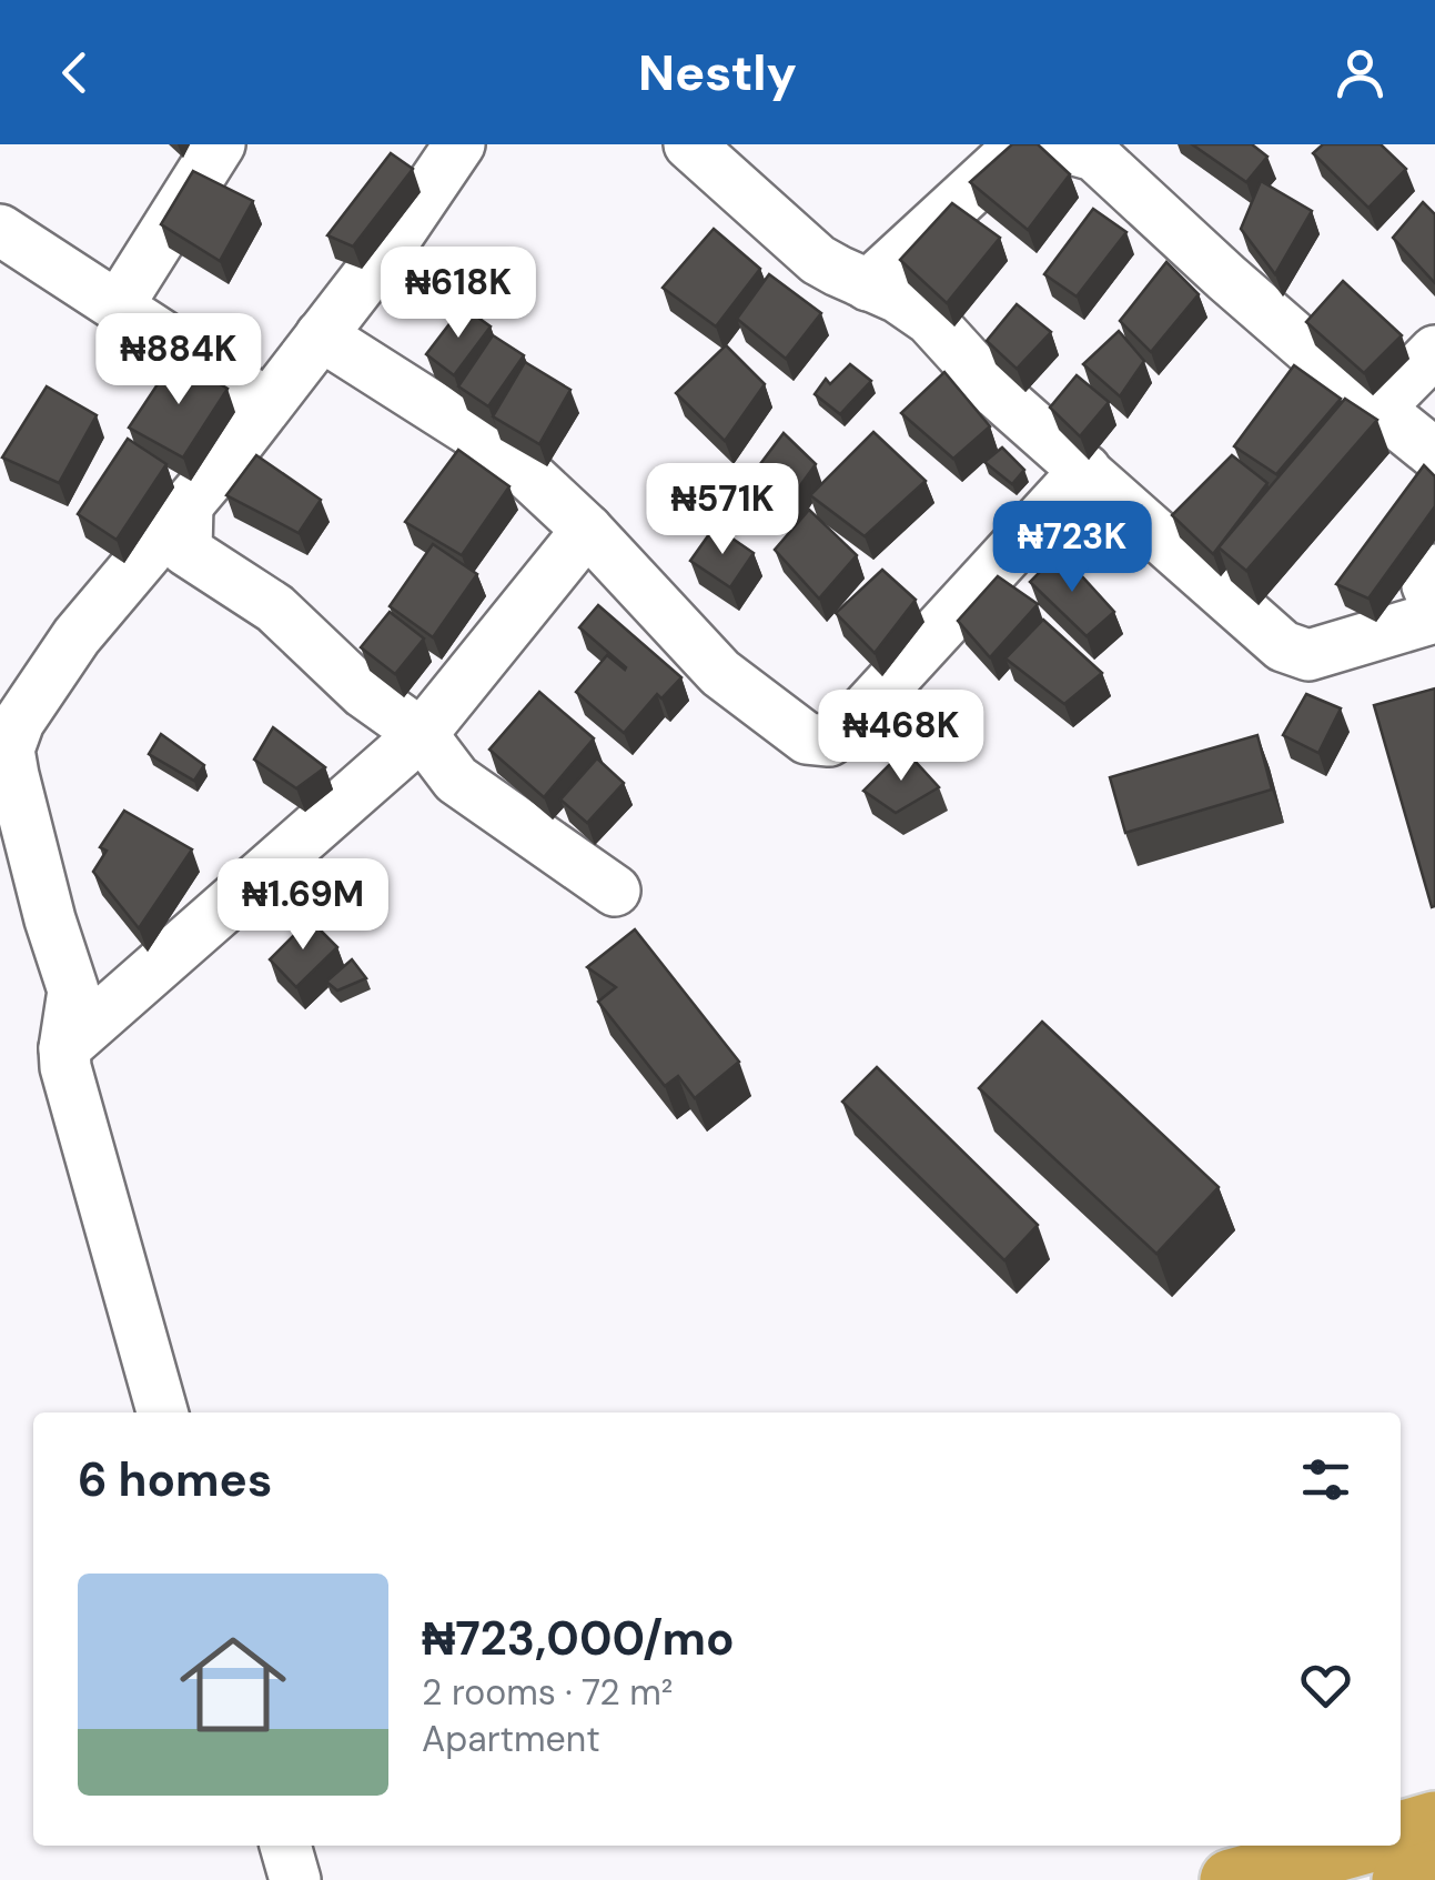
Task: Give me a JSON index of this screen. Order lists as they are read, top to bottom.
{
  "page": {
    "header": "Nestly",
    "price": [
      "₦618K",
      "₦884K",
      "₦571K",
      "₦723K",
      "₦468K",
      "₦1.69M"
    ],
    "heading": "6 homes",
    "list": [
      {
        "name": "₦723,000/mo",
        "note": "2 rooms · 72 m² · Apartment"
      }
    ]
  }
}
